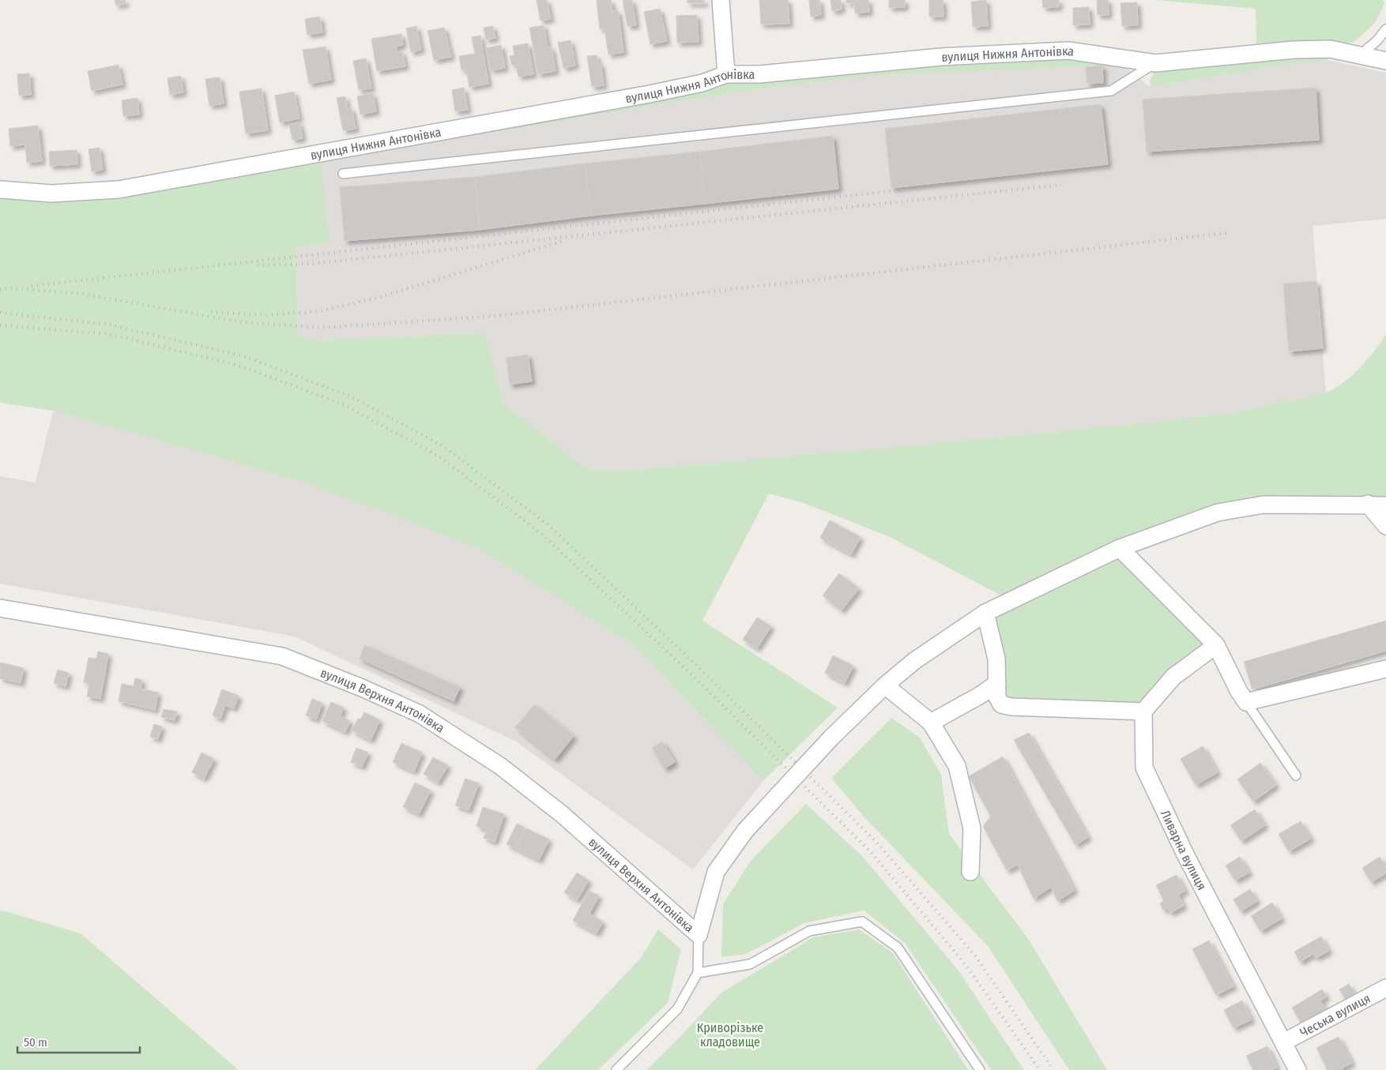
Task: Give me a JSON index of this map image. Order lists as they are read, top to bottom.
{
  "streets": {
    "street": [
      "вулиця Нижня Антонівка",
      "вулиця Верхня Антонівка",
      "Ливарна вулиця",
      "Чеська вулиця"
    ]
  },
  "crossings": [
    ["Ливарна вулиця", "Чеська вулиця"]
  ],
  "parks": ["Криворізьке кладовище"],
  "scale_bar": "50 m"
}
